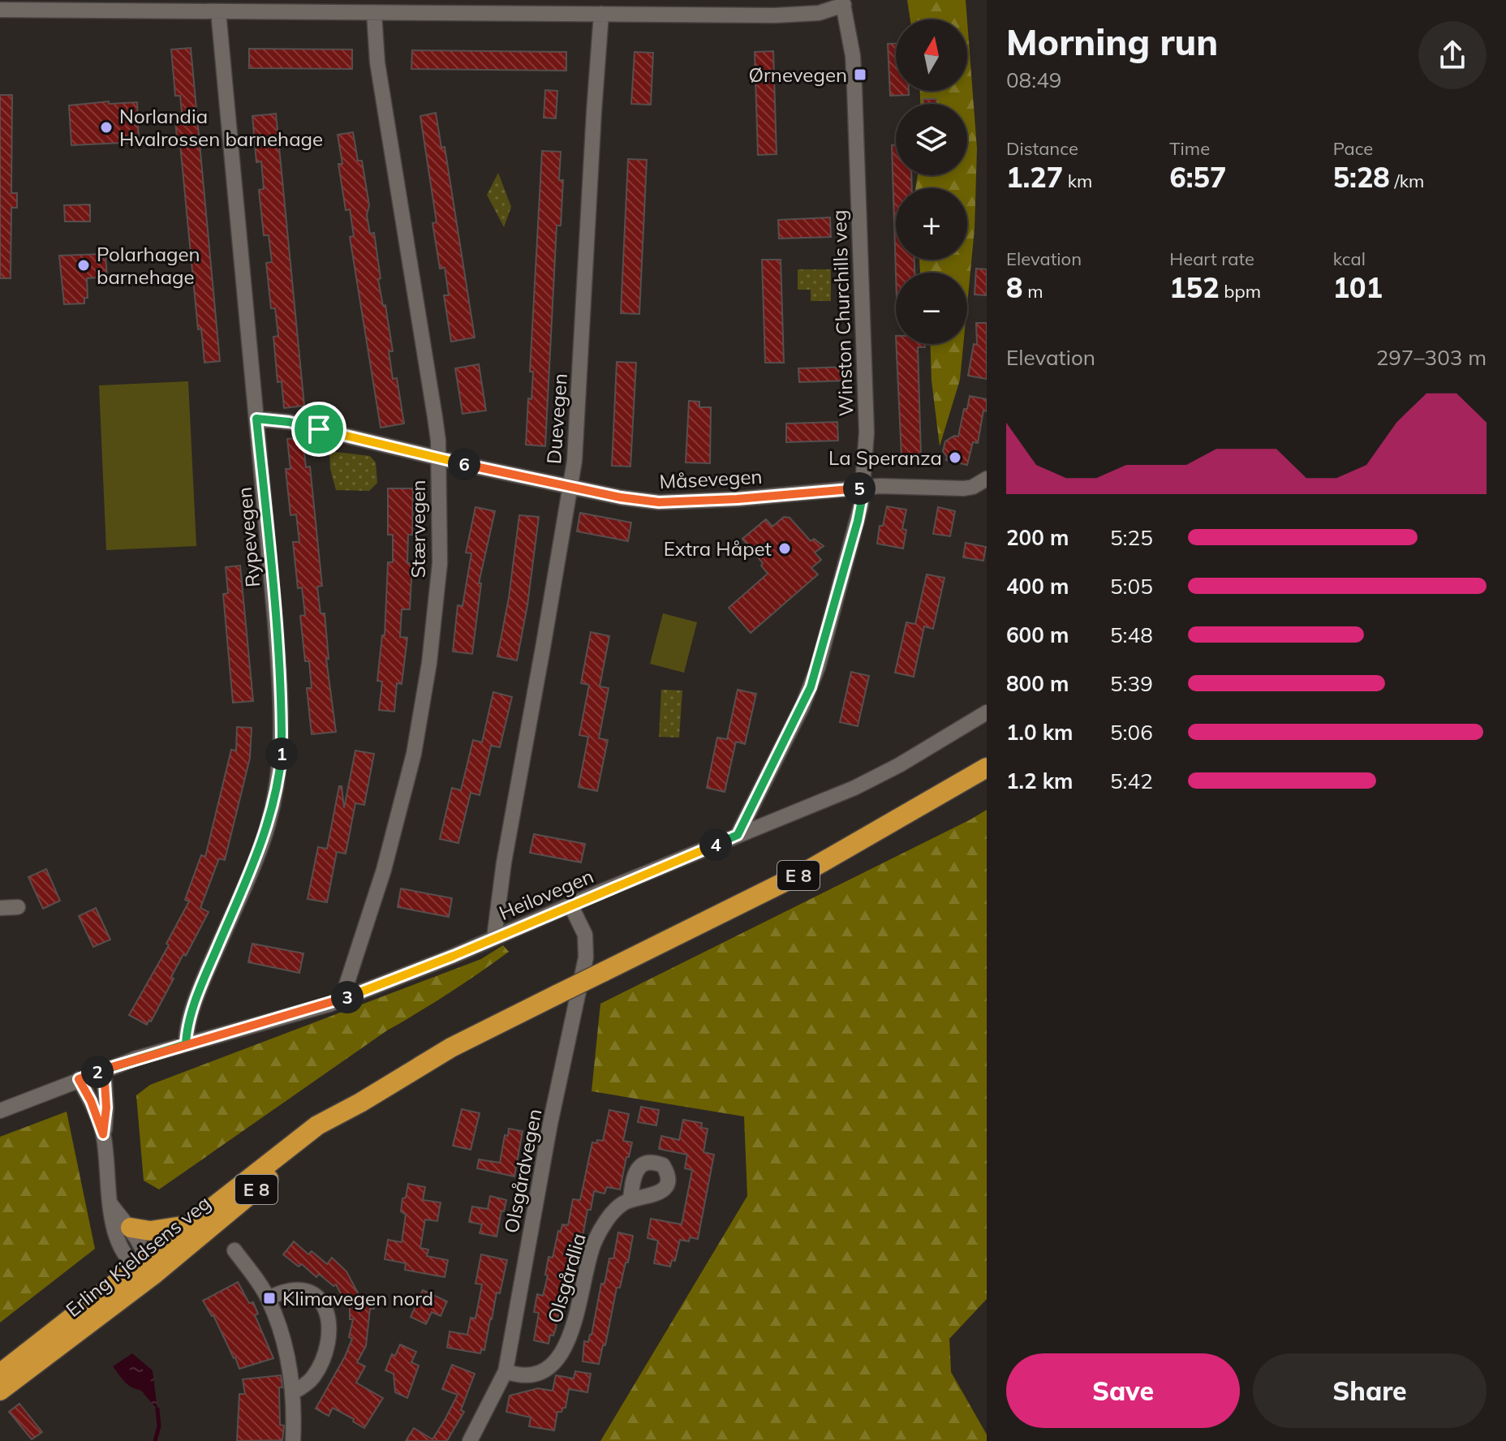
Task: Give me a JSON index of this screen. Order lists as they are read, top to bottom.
{
  "streets": {
    "highway": ["E 8", "Erling Kjeldsens veg"],
    "street": [
      "Winston Churchills veg",
      "Duevegen",
      "Måsevegen",
      "Stærvegen",
      "Rypevegen",
      "Heilovegen",
      "Olsgårdvegen",
      "Olsgårdlia"
    ]
  },
  "crossings": [
    ["Winston Churchills veg", "Måsevegen"],
    ["Winston Churchills veg", "Heilovegen"],
    ["Duevegen", "Måsevegen"],
    ["Duevegen", "Heilovegen"],
    ["Måsevegen", "Stærvegen"],
    ["Måsevegen", "Rypevegen"],
    ["Stærvegen", "Heilovegen"],
    ["Rypevegen", "Heilovegen"],
    ["E 8", "Erling Kjeldsens veg"],
    ["Heilovegen", "Olsgårdvegen"],
    ["Olsgårdvegen", "Olsgårdlia"]
  ],
  "places": {
    "transit": ["Ørnevegen", "Klimavegen nord"],
    "other": [
      "Norlandia Hvalrossen barnehage",
      "Polarhagen barnehage",
      "La Speranza",
      "Extra Håpet"
    ]
  },
  "north": "top",
  "page": {
    "heading": ["Morning run", "08:49"],
    "map_buttons": ["+", "−"],
    "stats": [
      ["Distance", "1.27 km"],
      ["Time", "6:57"],
      ["Pace", "5:28 /km"],
      ["Elevation", "8 m"],
      ["Heart rate", "152 bpm"],
      ["kcal", "101"]
    ],
    "chart": ["Elevation", "297–303 m"],
    "pins": [
      "6",
      "5",
      "1",
      "4",
      "3",
      "2"
    ],
    "list": [
      {
        "name": "200 m",
        "note": "5:25"
      },
      {
        "name": "400 m",
        "note": "5:05"
      },
      {
        "name": "600 m",
        "note": "5:48"
      },
      {
        "name": "800 m",
        "note": "5:39"
      },
      {
        "name": "1.0 km",
        "note": "5:06"
      },
      {
        "name": "1.2 km",
        "note": "5:42"
      }
    ],
    "buttons": ["Save", "Share"]
  }
}
